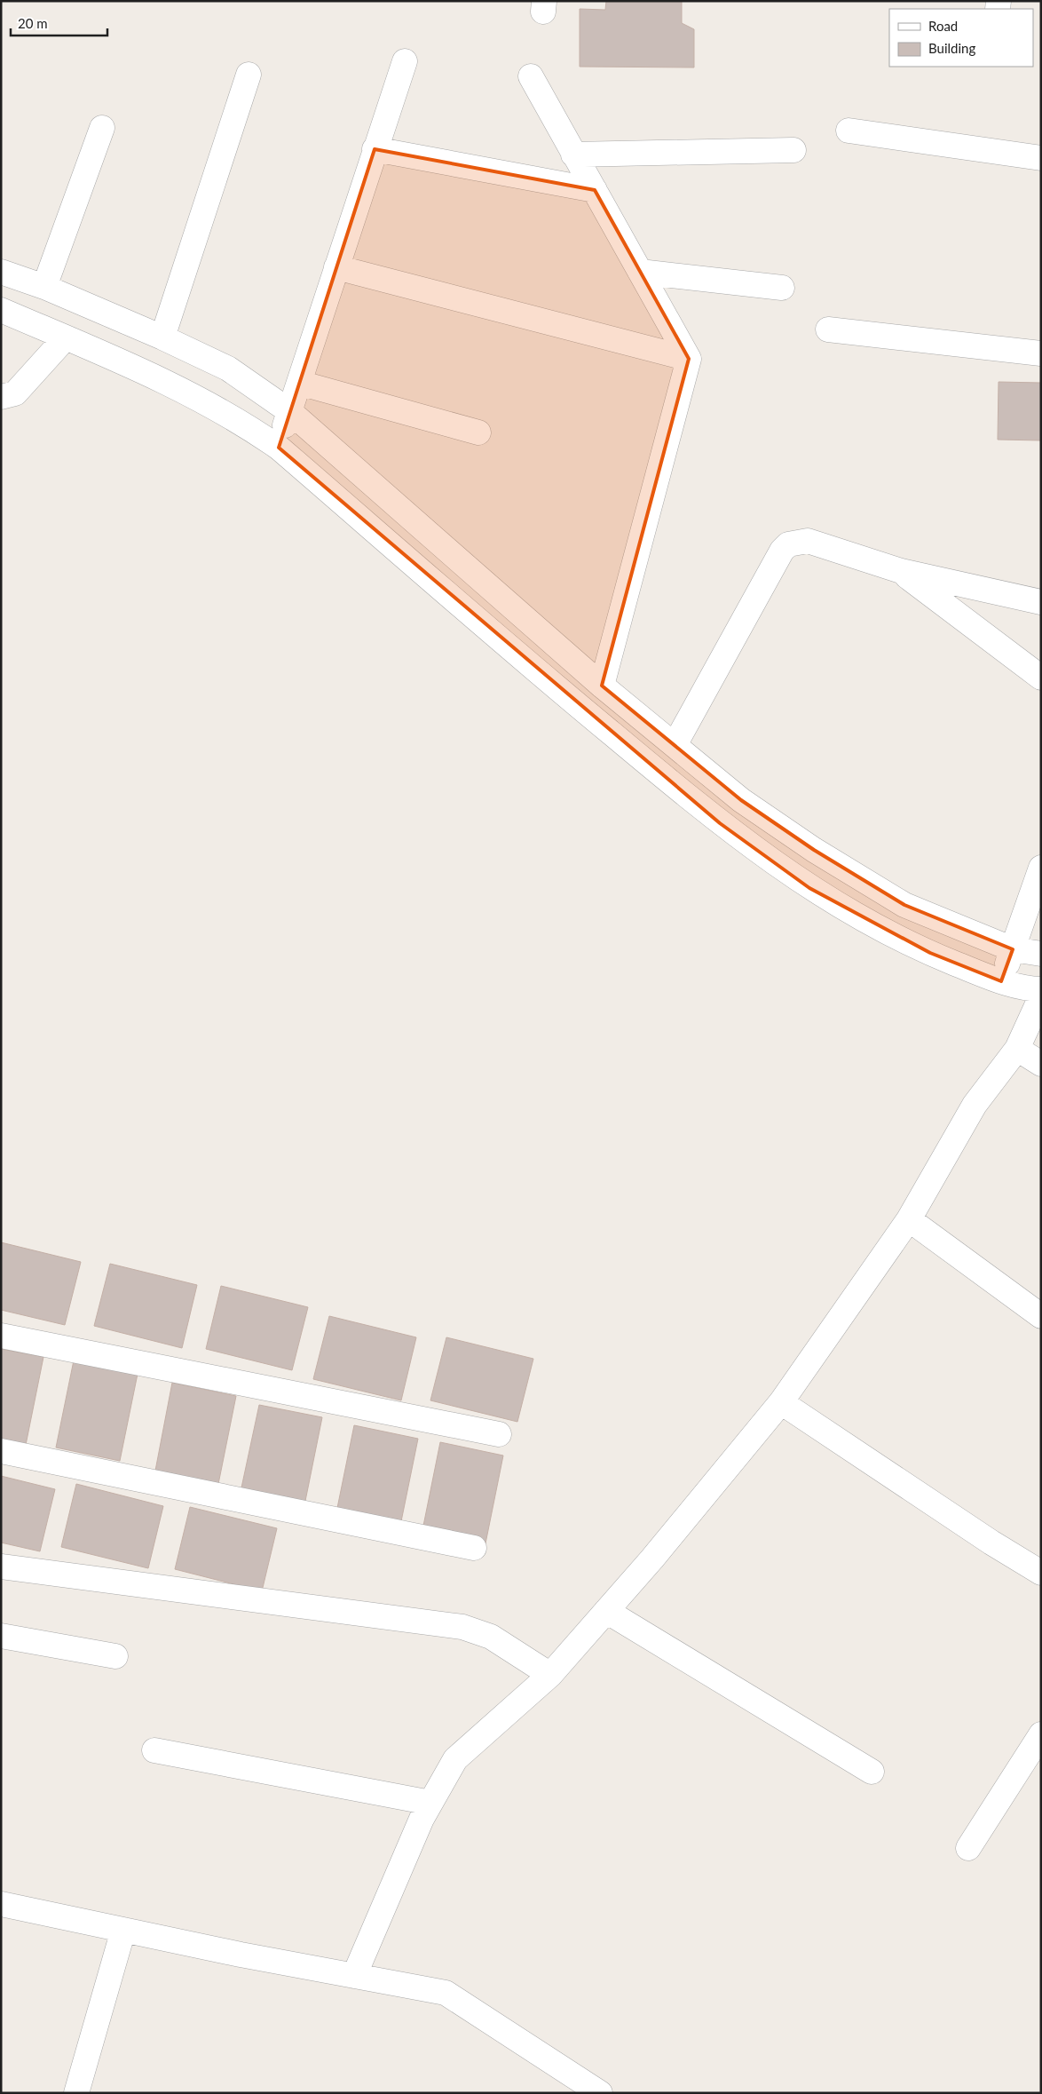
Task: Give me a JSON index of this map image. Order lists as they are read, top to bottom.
{
  "legend": ["Road", "Building"],
  "scale_bar": "20 m"
}
